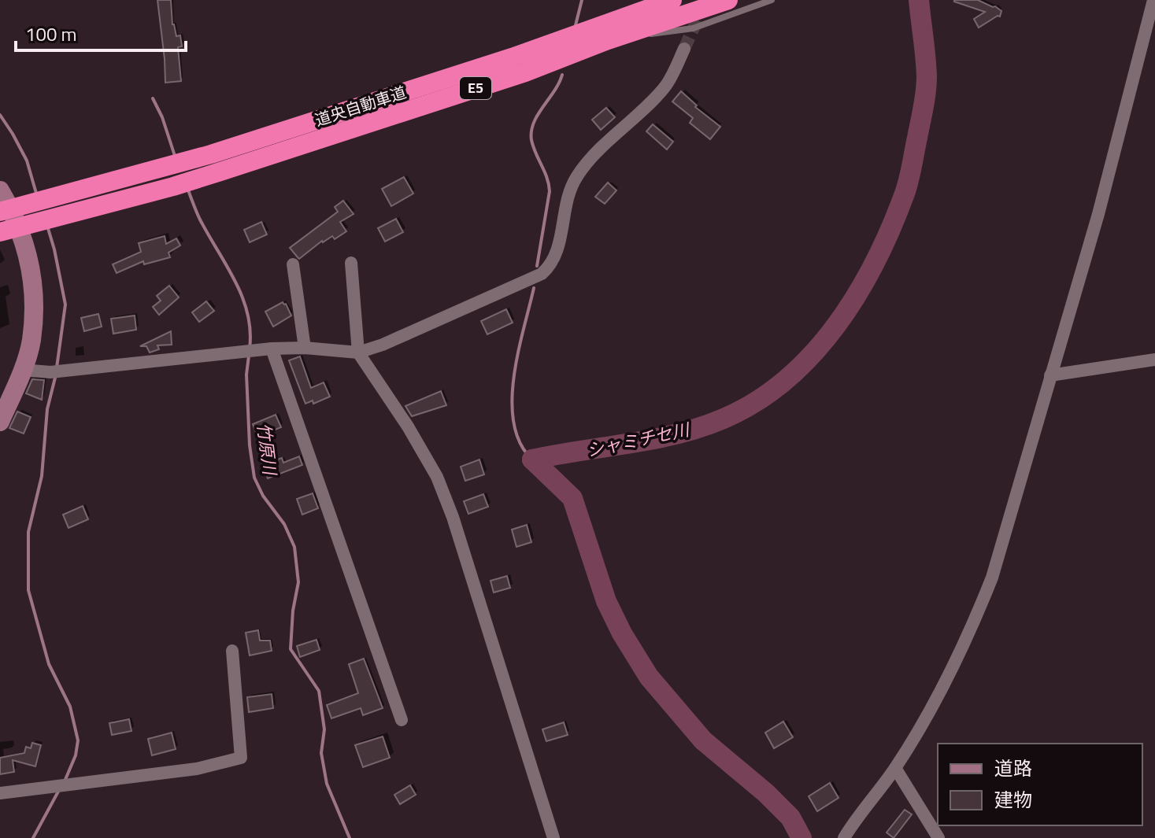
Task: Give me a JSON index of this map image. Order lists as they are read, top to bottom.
{
  "streets": {
    "highway": ["E5", "道央自動車道"]
  },
  "water": ["シャミチセ川", "竹原川"],
  "legend": ["道路", "建物"],
  "scale_bar": "100 m"
}
